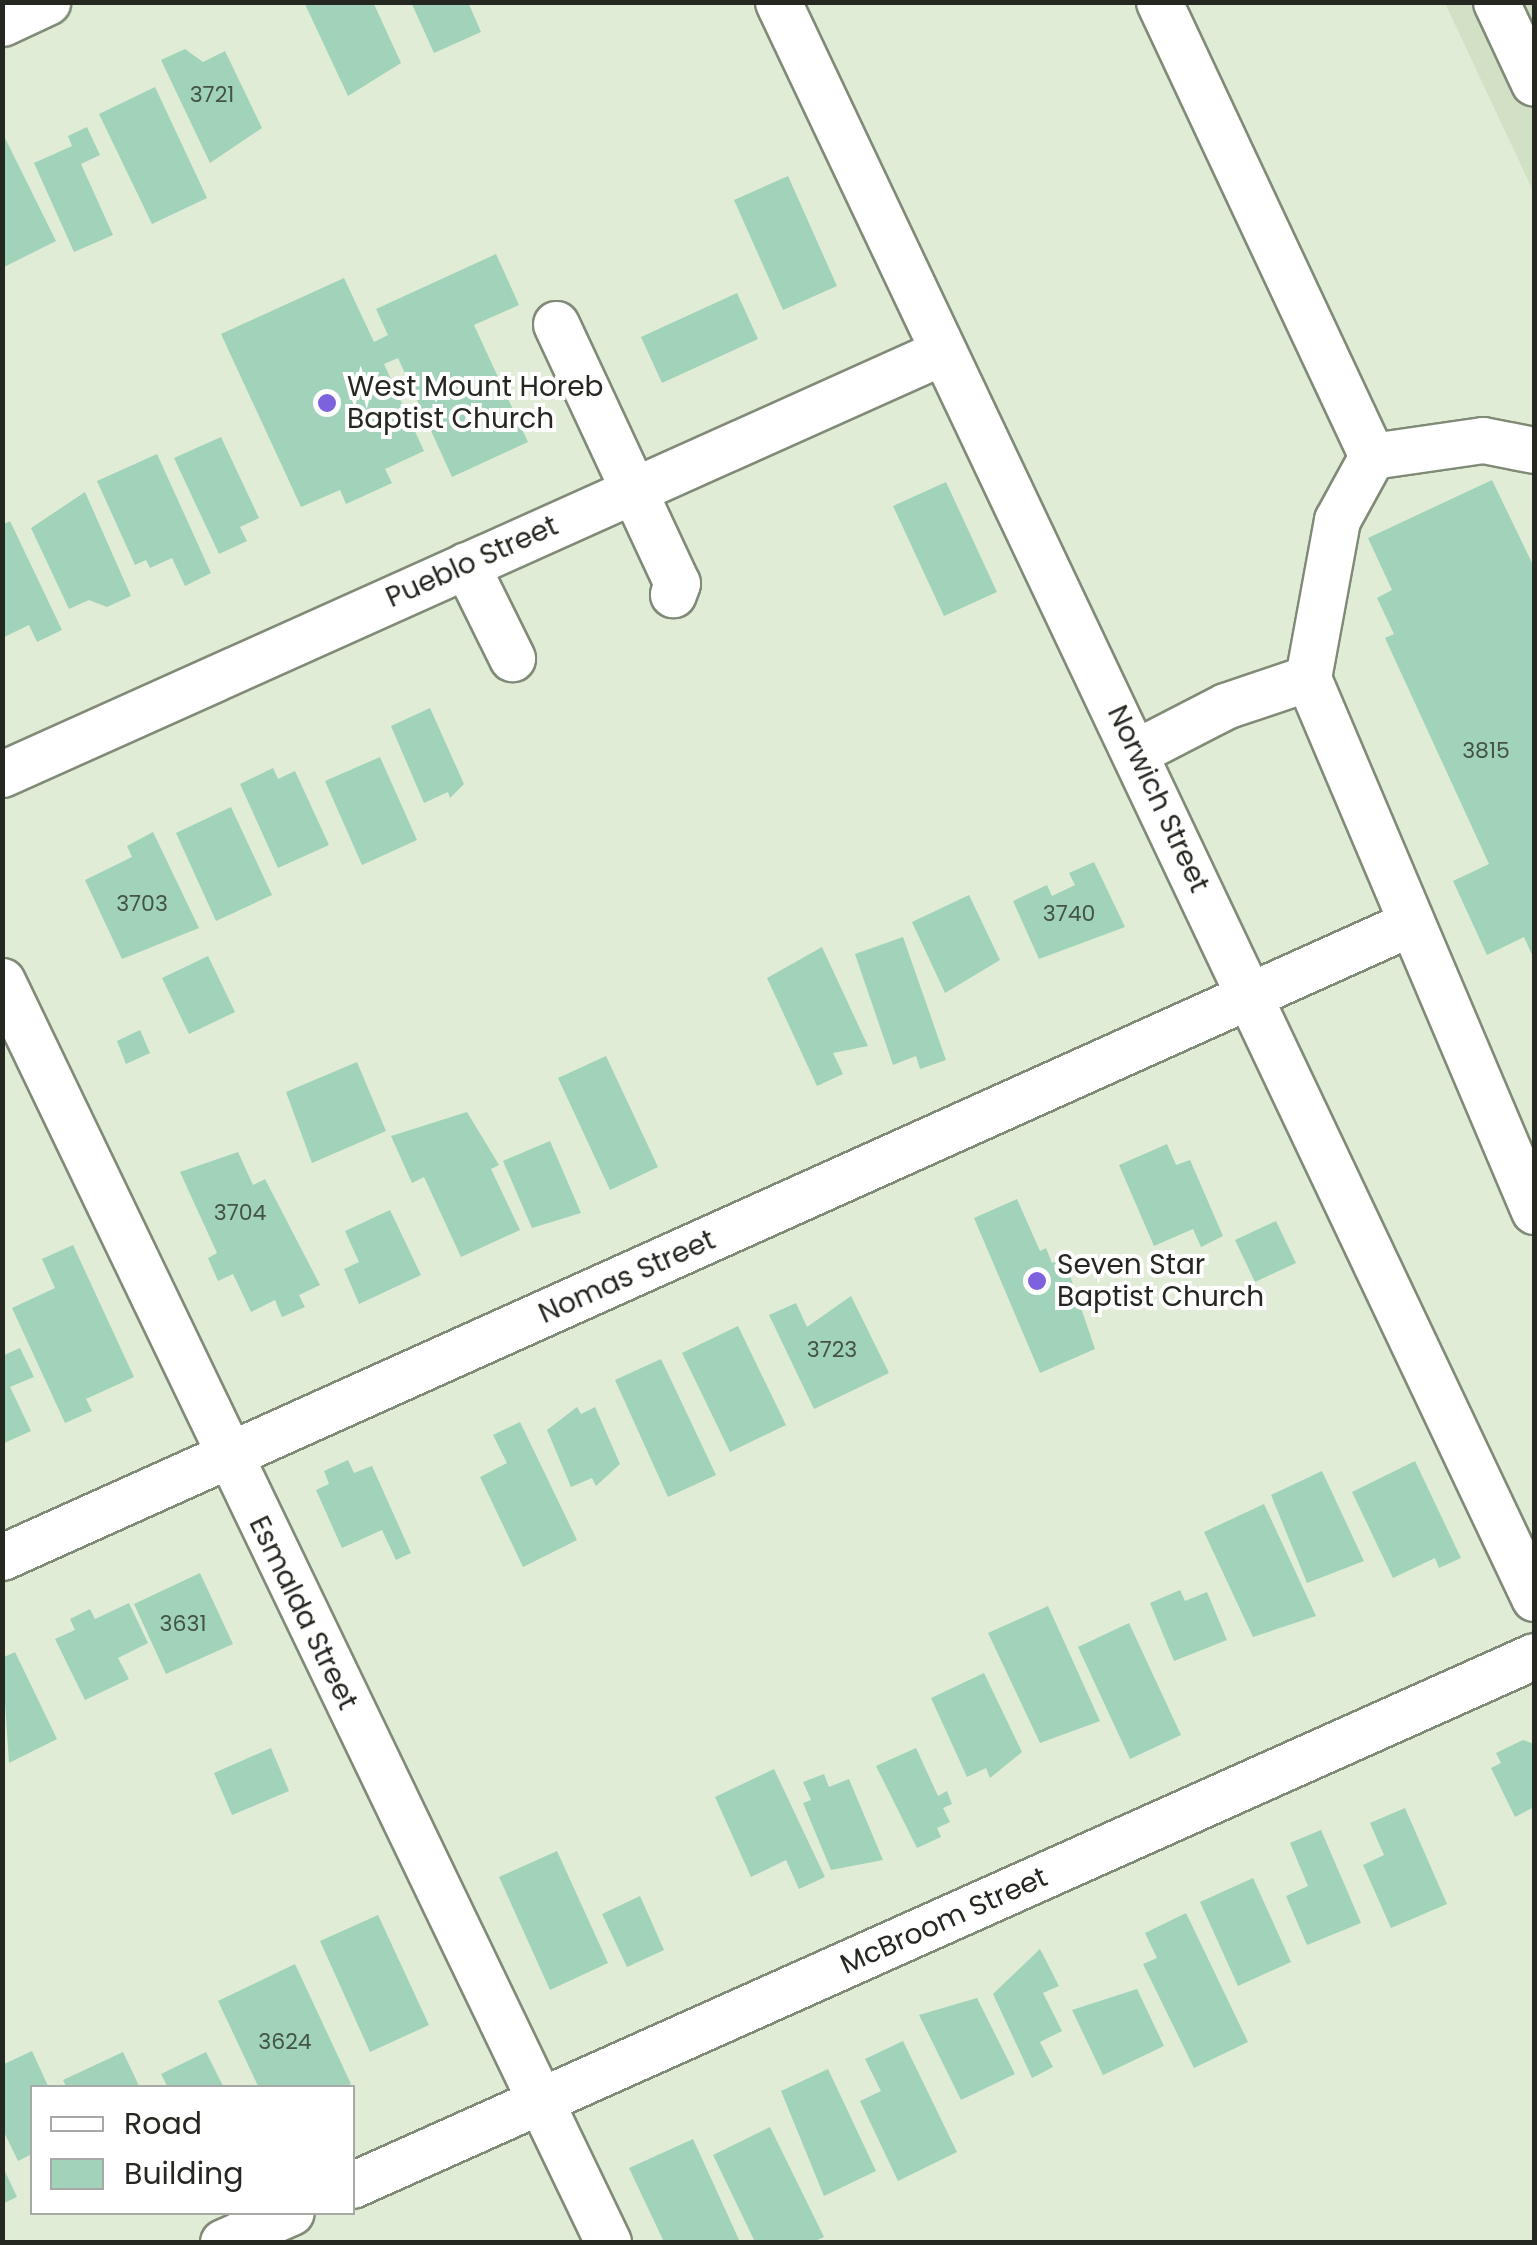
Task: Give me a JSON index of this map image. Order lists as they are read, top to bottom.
{
  "streets": {
    "street": [
      "Pueblo Street",
      "Norwich Street",
      "Nomas Street",
      "Esmalda Street",
      "McBroom Street"
    ]
  },
  "crossings": [
    ["Pueblo Street", "Norwich Street"],
    ["Norwich Street", "Nomas Street"],
    ["Nomas Street", "Esmalda Street"],
    ["Esmalda Street", "McBroom Street"]
  ],
  "places": ["West Mount Horeb Baptist Church", "Seven Star Baptist Church"],
  "house_numbers": [
    "3721",
    "3815",
    "3703",
    "3740",
    "3704",
    "3723",
    "3631",
    "3624"
  ],
  "legend": ["Road", "Building"]
}
